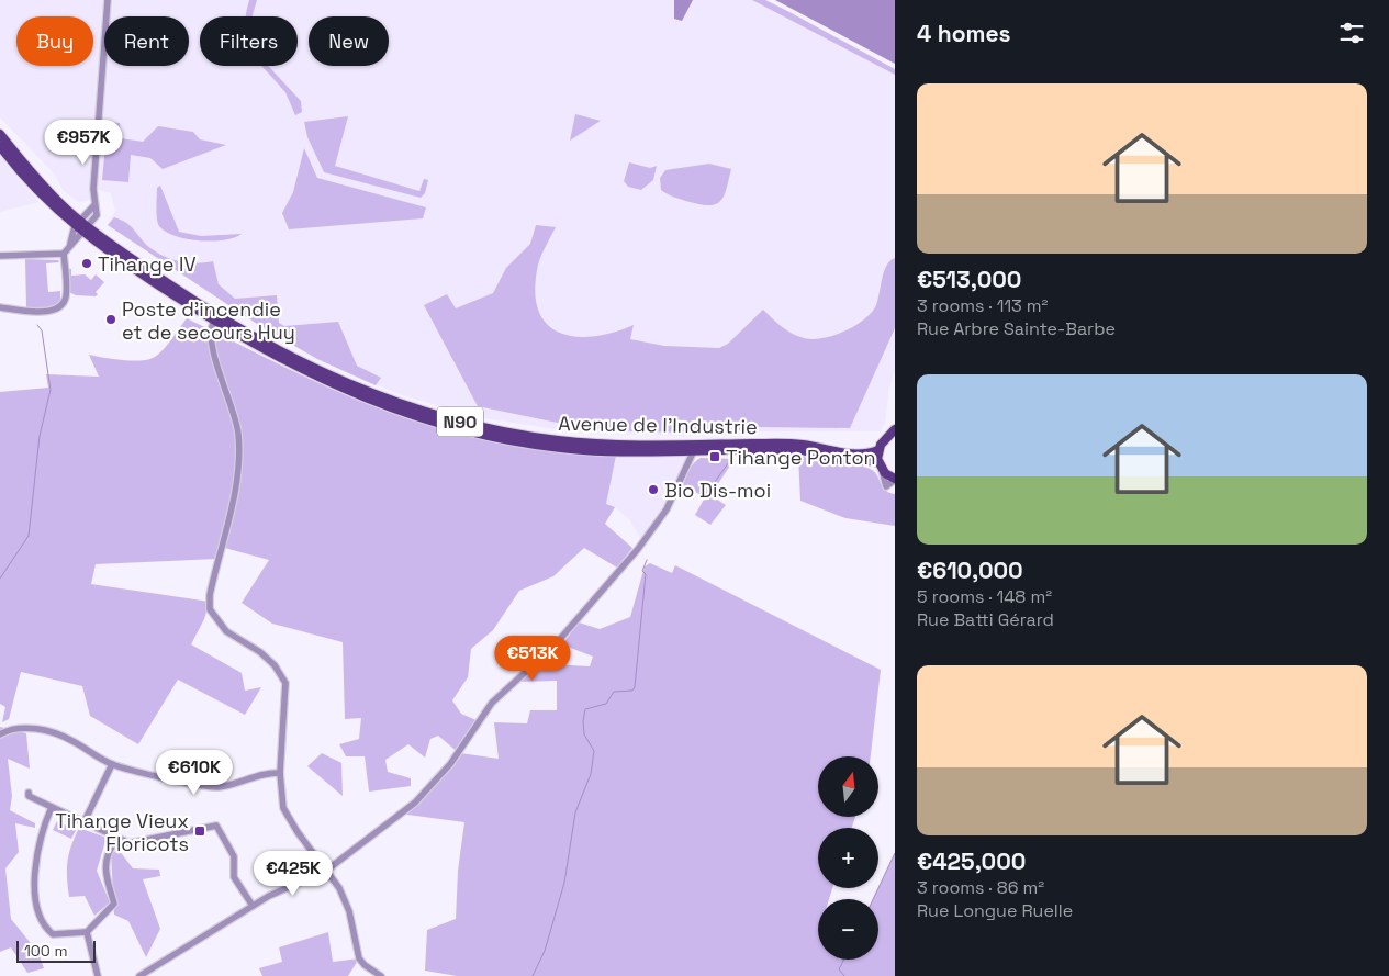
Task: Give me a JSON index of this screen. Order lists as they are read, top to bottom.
{
  "streets": {
    "main road": ["N90", "Avenue de l'Industrie"]
  },
  "places": {
    "other": ["Tihange IV", "Poste d'incendie et de secours Huy", "Bio Dis-moi"],
    "transit": ["Tihange Ponton", "Tihange Vieux Floricots"]
  },
  "scale_bar": "100 m",
  "north": "top",
  "page": {
    "heading": "4 homes",
    "chip": [
      "Buy",
      "Rent",
      "Filters",
      "New"
    ],
    "list": [
      {
        "name": "€513,000",
        "note": "3 rooms · 113 m² · Rue Arbre Sainte-Barbe"
      },
      {
        "name": "€610,000",
        "note": "5 rooms · 148 m² · Rue Batti Gérard"
      },
      {
        "name": "€425,000",
        "note": "3 rooms · 86 m² · Rue Longue Ruelle"
      }
    ],
    "price": [
      "€957K",
      "€513K",
      "€610K",
      "€425K"
    ],
    "map_buttons": ["+", "−"],
    "scale": "100 m"
  }
}
